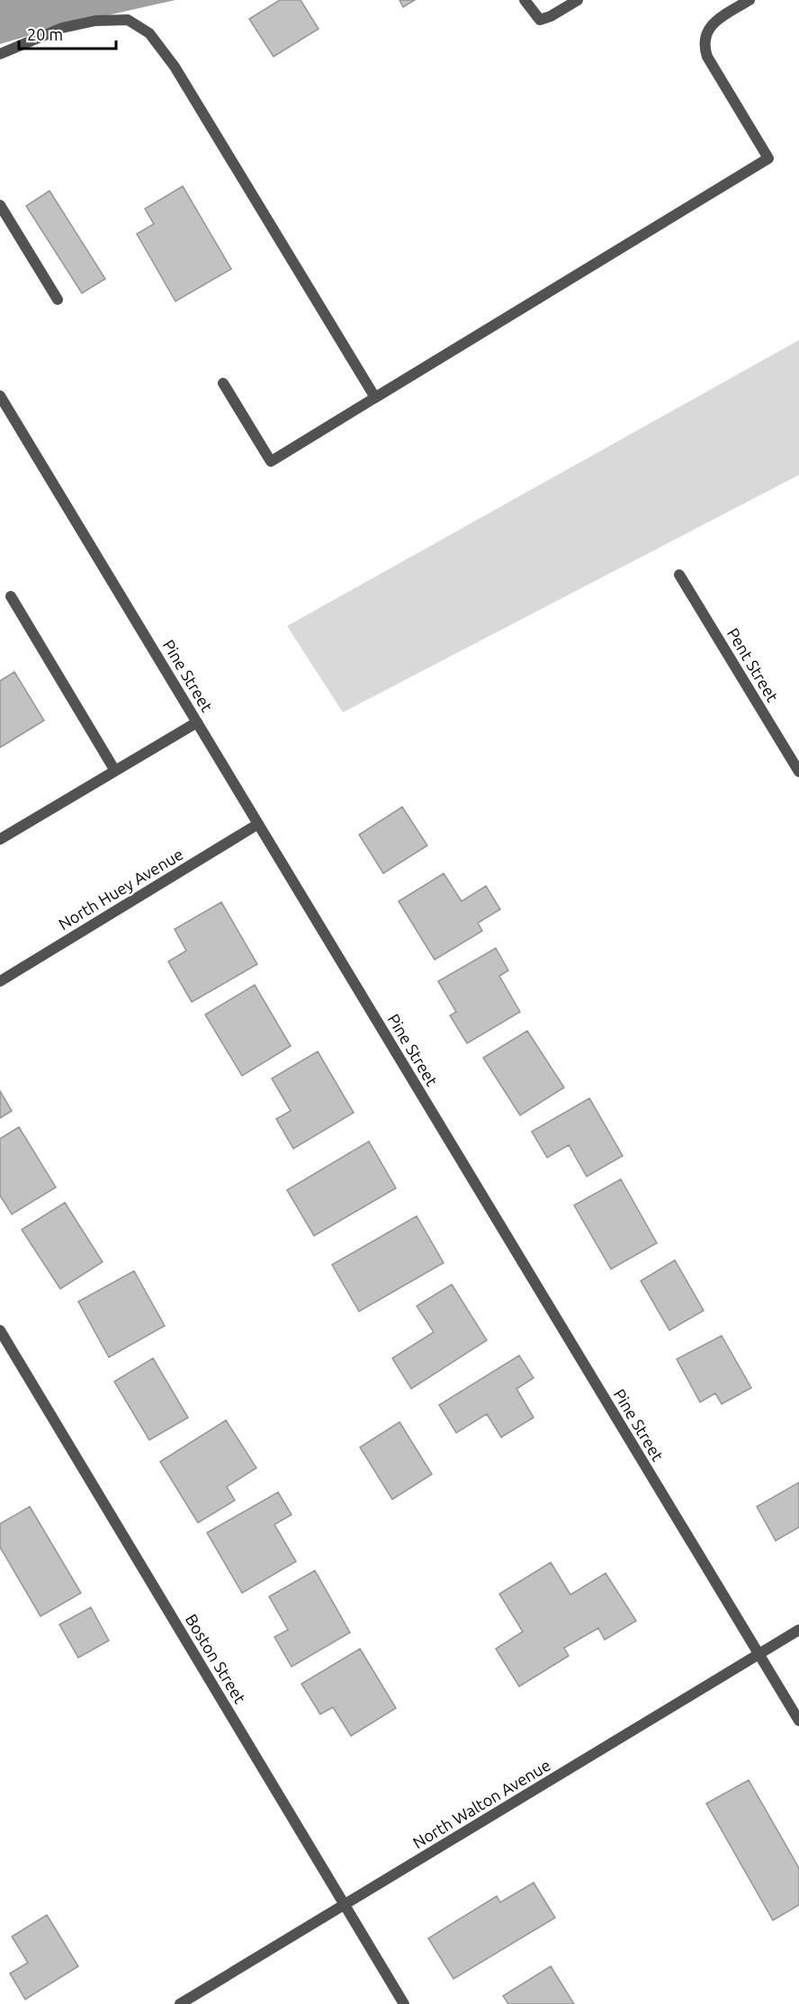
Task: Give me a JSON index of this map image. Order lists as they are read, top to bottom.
{
  "streets": {
    "street": [
      "Pent Street",
      "Pine Street",
      "North Huey Avenue",
      "Boston Street",
      "North Walton Avenue"
    ]
  },
  "crossings": [
    ["Pine Street", "North Huey Avenue"],
    ["Pine Street", "North Walton Avenue"],
    ["Boston Street", "North Walton Avenue"]
  ],
  "scale_bar": "20 m"
}
